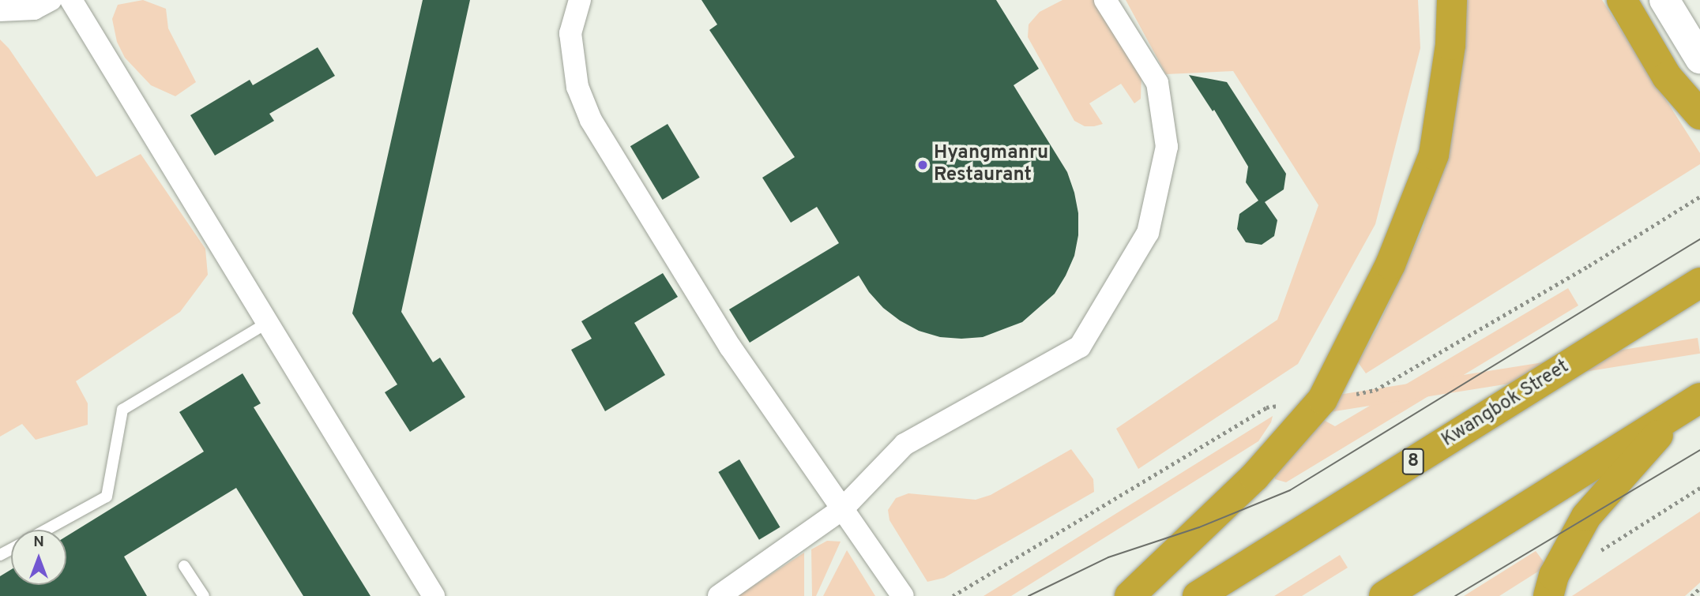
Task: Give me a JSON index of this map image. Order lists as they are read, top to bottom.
{
  "streets": {
    "highway": ["Kwangbok Street", "8"]
  },
  "places": ["Hyangmanru Restaurant"],
  "north": "top"
}
